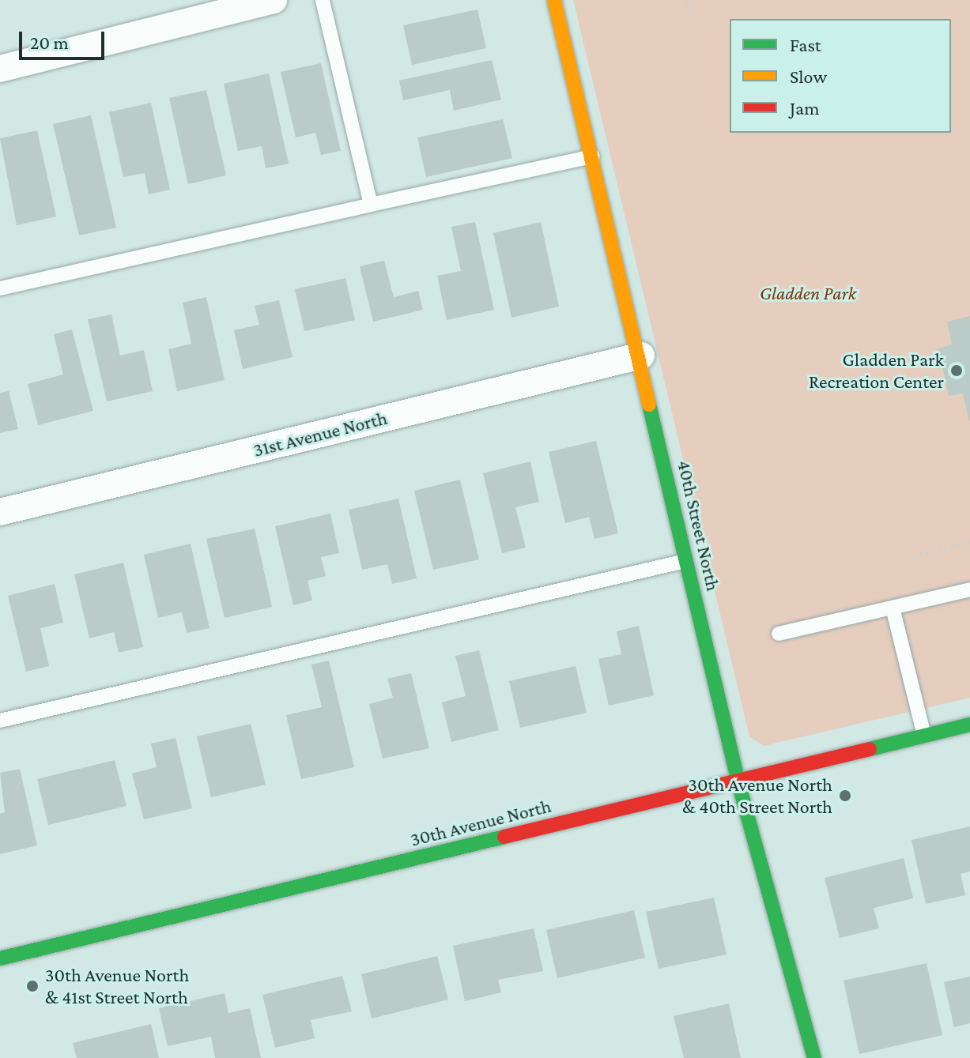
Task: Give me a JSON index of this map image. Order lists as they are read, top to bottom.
{
  "streets": {
    "street": ["31st Avenue North", "40th Street North", "30th Avenue North"]
  },
  "crossings": [
    ["31st Avenue North", "40th Street North"],
    ["40th Street North", "30th Avenue North"]
  ],
  "parks": ["Gladden Park"],
  "places": ["Gladden Park Recreation Center", "30th Avenue North & 40th Street North", "30th Avenue North & 41st Street North"],
  "legend": ["Fast", "Slow", "Jam"],
  "scale_bar": "20 m"
}
